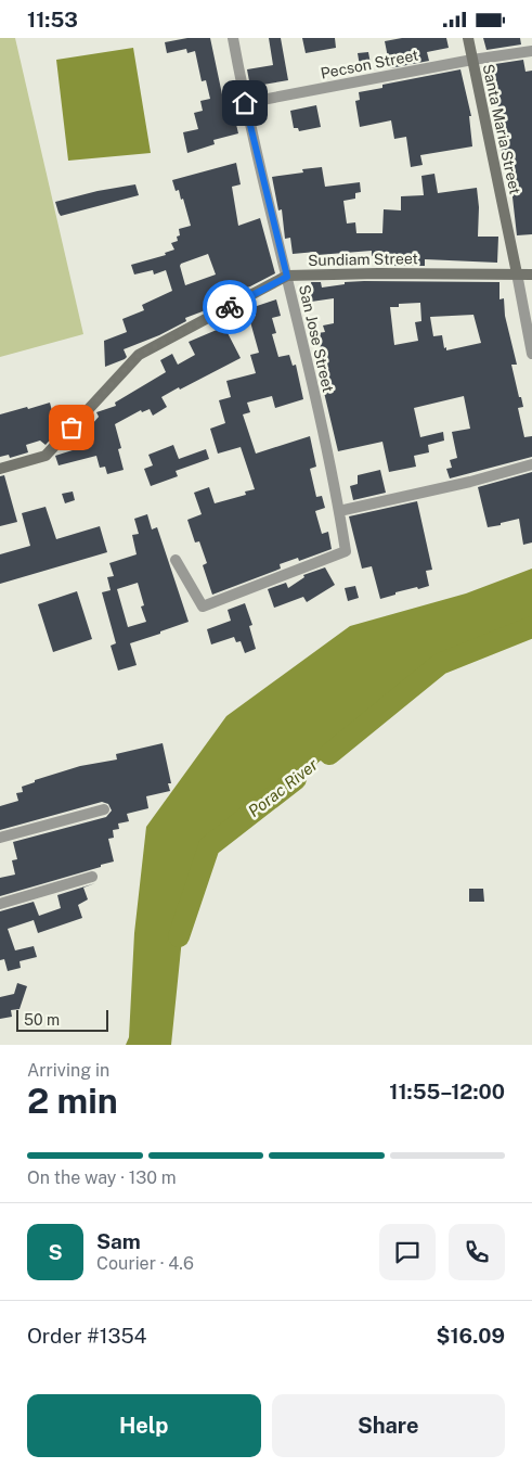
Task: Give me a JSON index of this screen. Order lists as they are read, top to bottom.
{
  "streets": {
    "street": [
      "Pecson Street",
      "Santa Maria Street",
      "Sundiam Street",
      "San Jose Street"
    ]
  },
  "crossings": [
    ["Pecson Street", "Santa Maria Street"],
    ["Pecson Street", "San Jose Street"],
    ["Santa Maria Street", "Sundiam Street"],
    ["Sundiam Street", "San Jose Street"]
  ],
  "water": ["Porac River"],
  "scale_bar": "50 m",
  "page": {
    "status": "11:53",
    "scale": "50 m",
    "heading": ["2 min", "Arriving in", "11:55–12:00"],
    "panel": [
      "Sam",
      "Courier · 4.6",
      "Order #1354",
      "$16.09"
    ],
    "bar": "On the way · 130 m",
    "round": "S",
    "buttons": ["Help", "Share"]
  }
}
